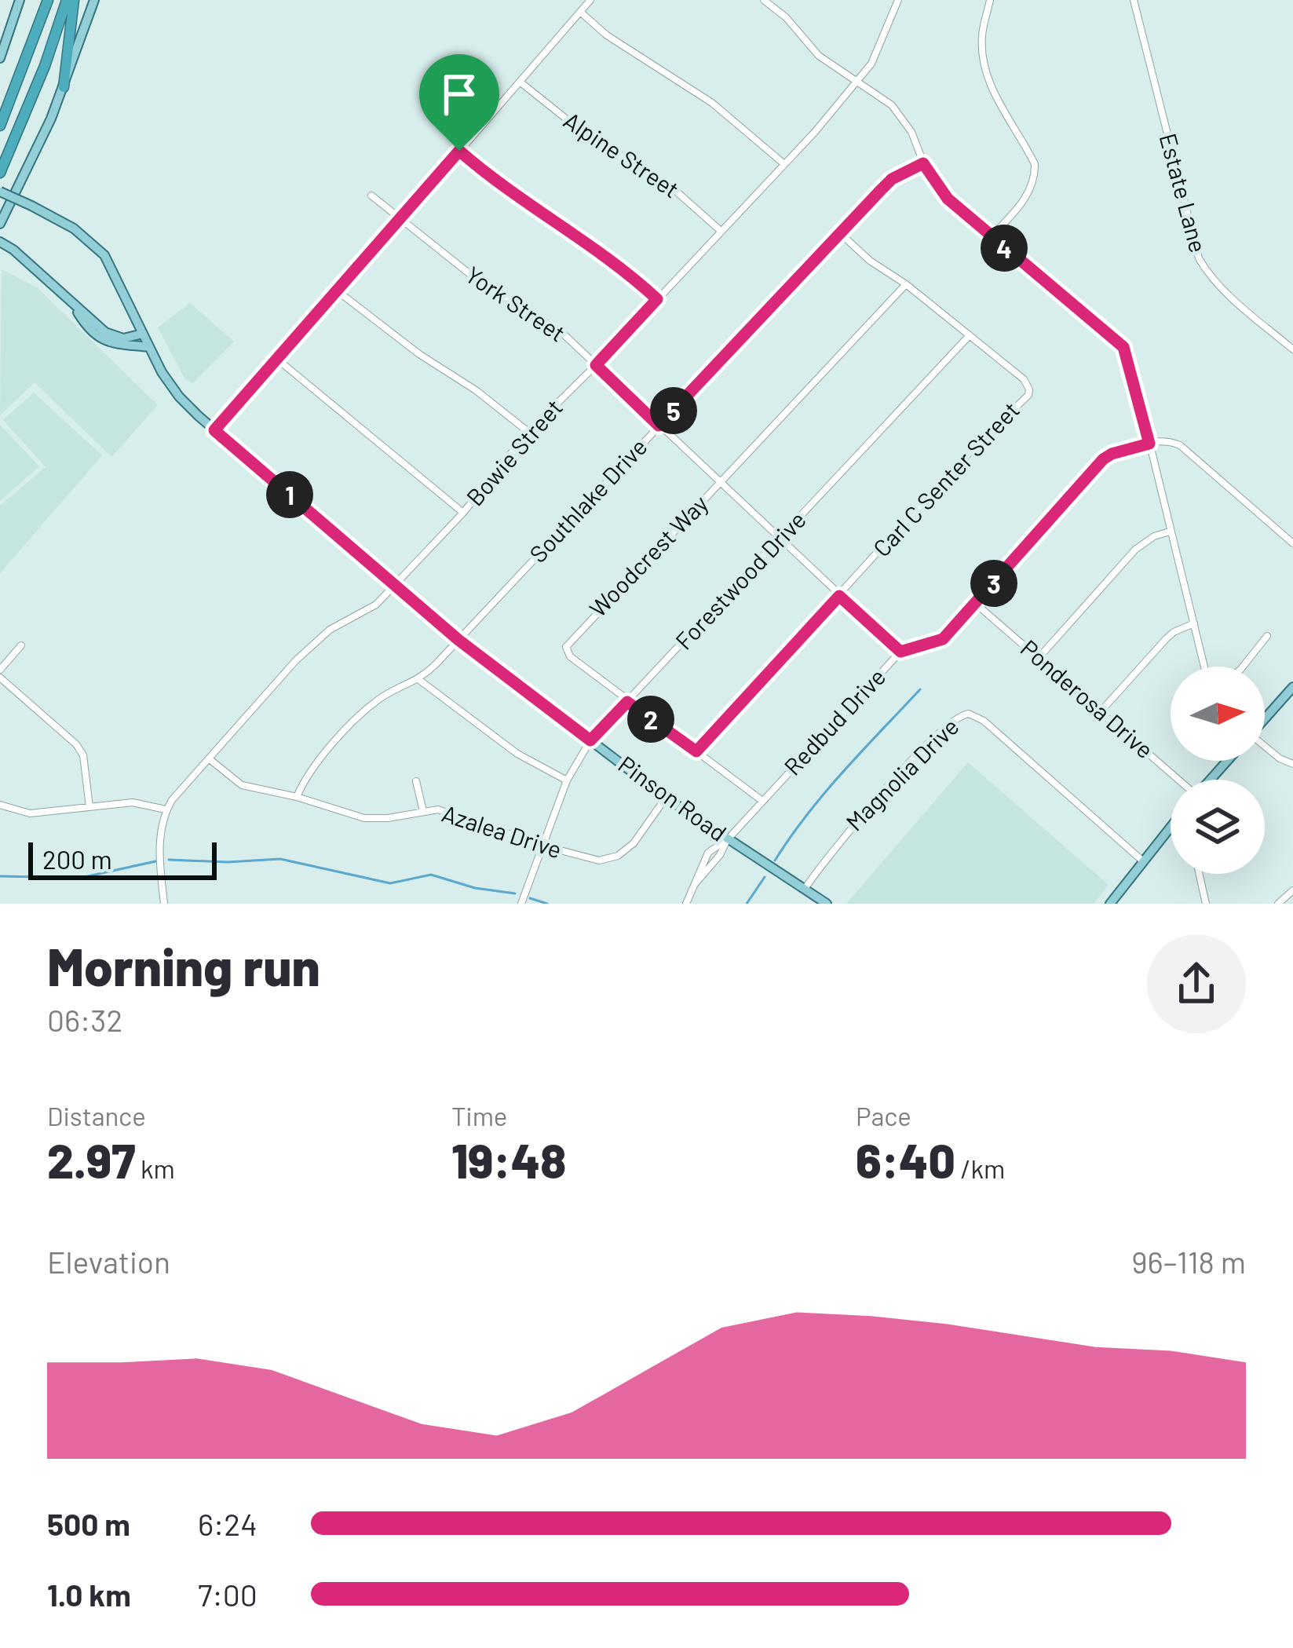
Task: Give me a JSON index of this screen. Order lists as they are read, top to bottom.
{
  "streets": {
    "main road": ["Pinson Road"],
    "street": [
      "Alpine Street",
      "Estate Lane",
      "York Street",
      "Bowie Street",
      "Carl C Senter Street",
      "Southlake Drive",
      "Woodcrest Way",
      "Forestwood Drive",
      "Ponderosa Drive",
      "Redbud Drive",
      "Magnolia Drive",
      "Azalea Drive"
    ]
  },
  "crossings": [
    ["Alpine Street", "Bowie Street"],
    ["York Street", "Bowie Street"],
    ["York Street", "Carl C Senter Street"],
    ["York Street", "Southlake Drive"],
    ["York Street", "Woodcrest Way"],
    ["York Street", "Forestwood Drive"],
    ["York Street", "Redbud Drive"],
    ["Bowie Street", "Pinson Road"],
    ["Bowie Street", "Azalea Drive"],
    ["Carl C Senter Street", "Southlake Drive"],
    ["Carl C Senter Street", "Woodcrest Way"],
    ["Carl C Senter Street", "Forestwood Drive"],
    ["Southlake Drive", "Pinson Road"],
    ["Southlake Drive", "Azalea Drive"],
    ["Woodcrest Way", "Forestwood Drive"],
    ["Woodcrest Way", "Redbud Drive"],
    ["Forestwood Drive", "Pinson Road"],
    ["Forestwood Drive", "Azalea Drive"],
    ["Ponderosa Drive", "Redbud Drive"],
    ["Redbud Drive", "Pinson Road"],
    ["Magnolia Drive", "Pinson Road"],
    ["Pinson Road", "Azalea Drive"]
  ],
  "scale_bar": "200 m",
  "north": "right",
  "page": {
    "pins": [
      "4",
      "5",
      "1",
      "3",
      "2"
    ],
    "scale": "200 m",
    "heading": ["Morning run", "06:32"],
    "stats": [
      ["Distance", "2.97 km"],
      ["Time", "19:48"],
      ["Pace", "6:40 /km"]
    ],
    "chart": ["Elevation", "96–118 m"],
    "list": [
      {
        "name": "500 m",
        "note": "6:24"
      },
      {
        "name": "1.0 km",
        "note": "7:00"
      }
    ]
  }
}
